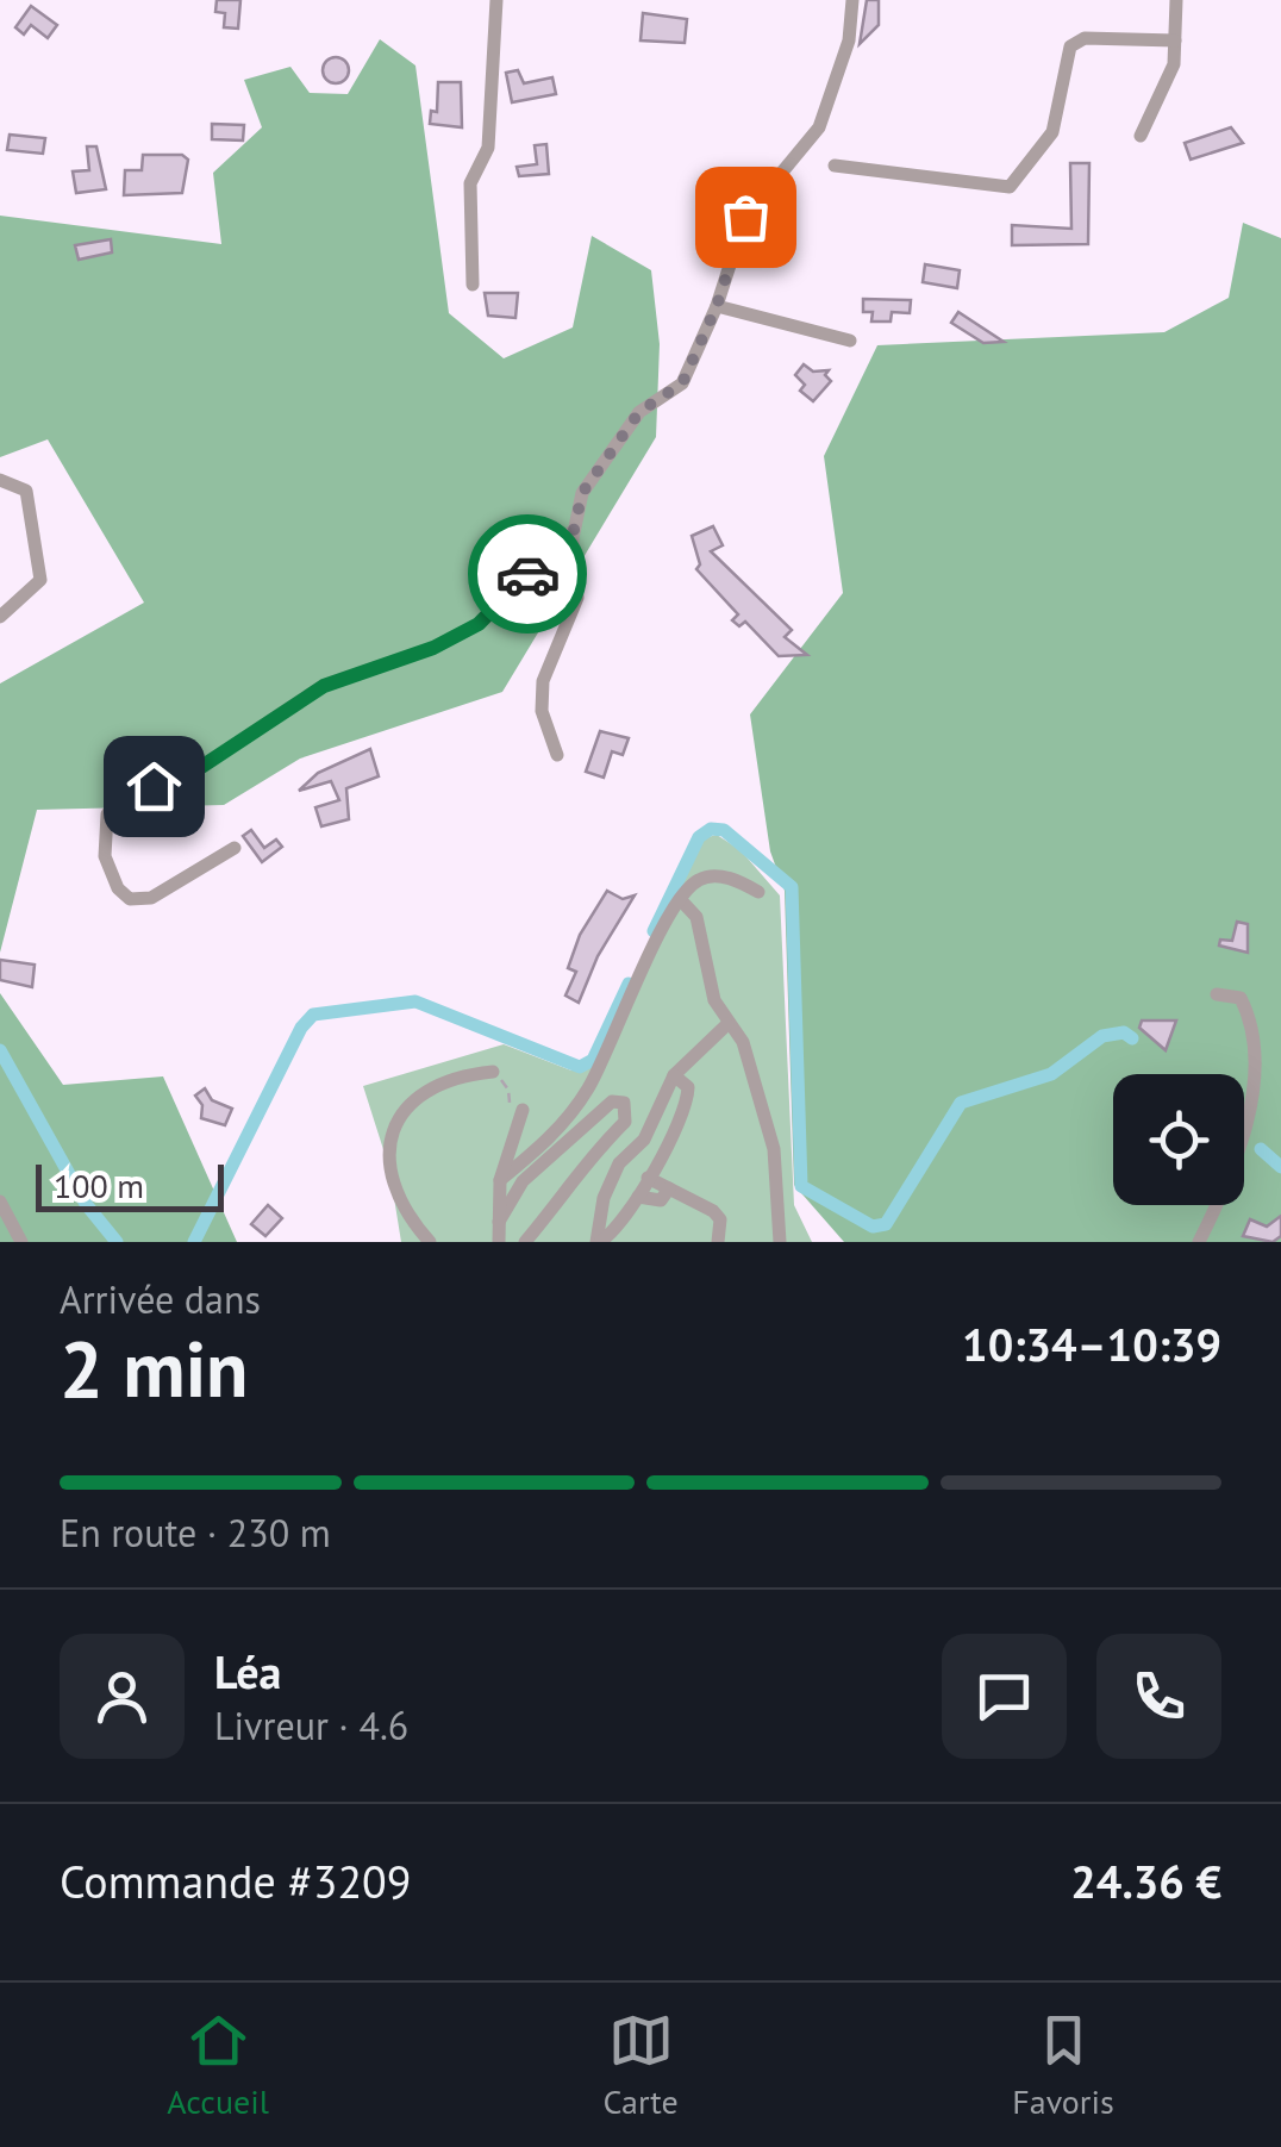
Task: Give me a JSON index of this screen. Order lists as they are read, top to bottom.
{
  "scale_bar": "100 m",
  "page": {
    "scale": "100 m",
    "heading": ["2 min", "Arrivée dans", "10:34–10:39"],
    "panel": [
      "Léa",
      "Livreur · 4.6",
      "Commande #3209",
      "24.36 €"
    ],
    "bar": "En route · 230 m",
    "tabs": ["Accueil", "Carte", "Favoris"]
  }
}
